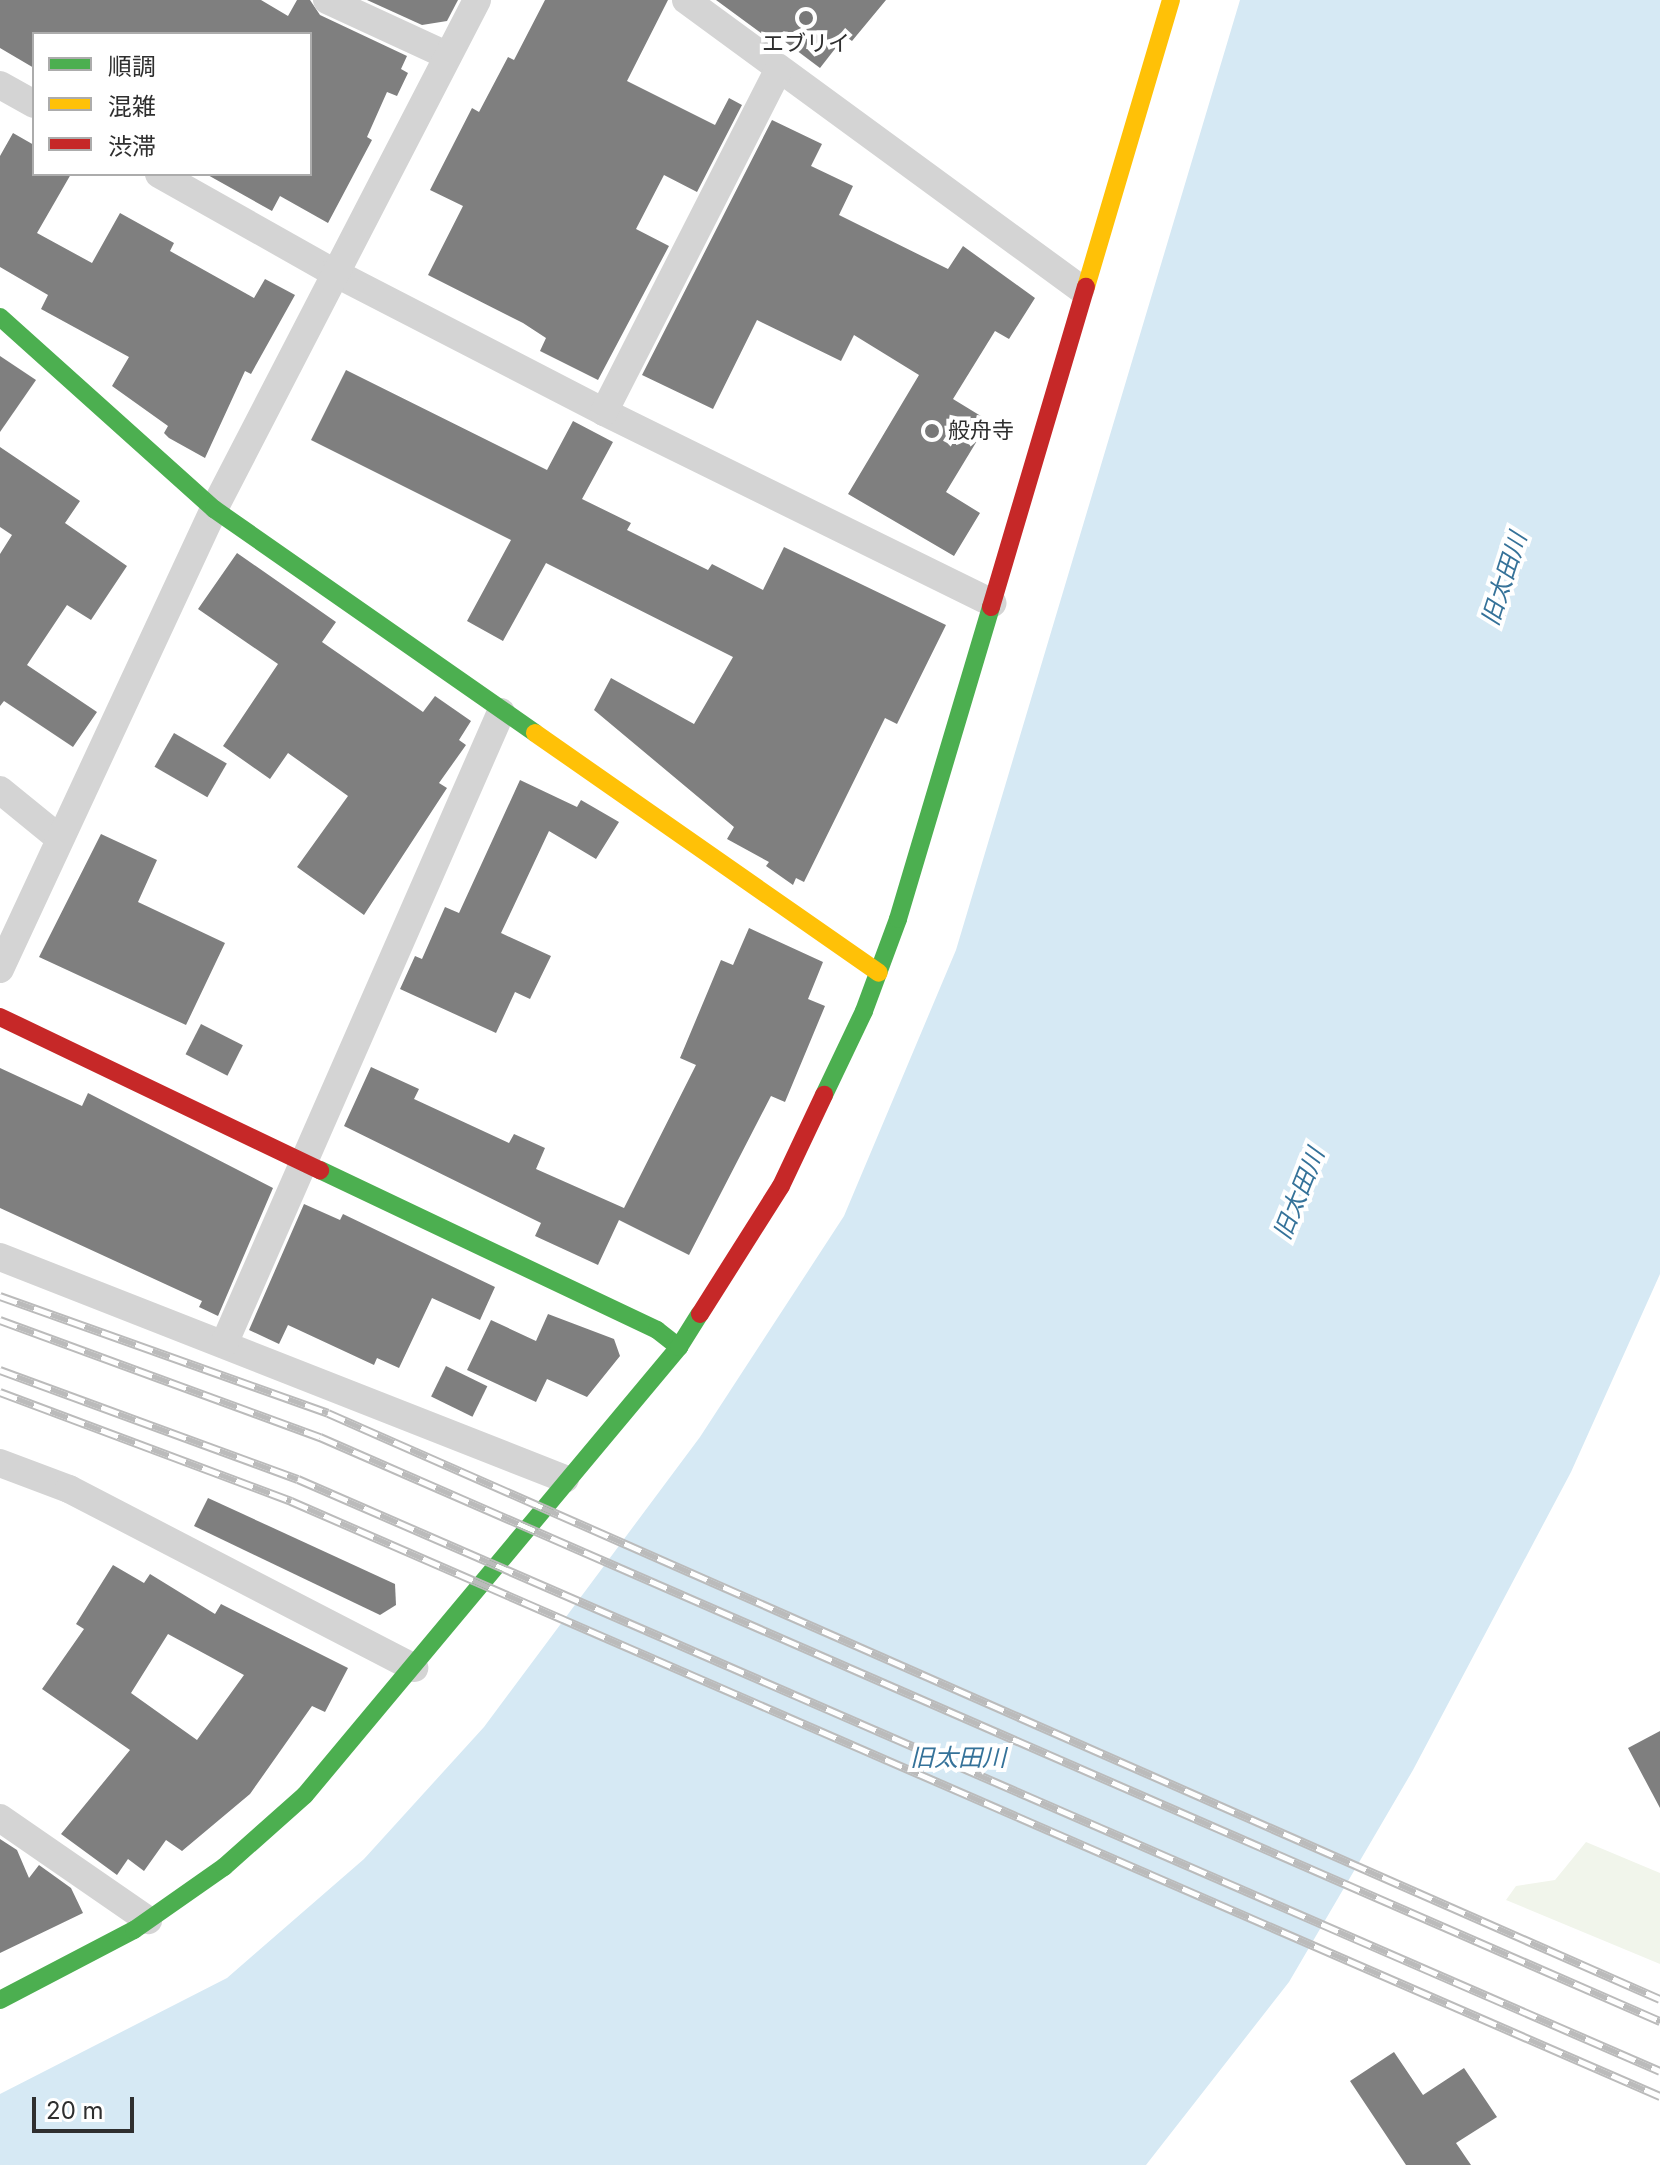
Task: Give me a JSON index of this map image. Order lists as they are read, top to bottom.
{
  "water": ["旧太田川"],
  "places": ["エブリイ", "般舟寺"],
  "legend": ["順調", "混雑", "渋滞"],
  "scale_bar": "20 m"
}
